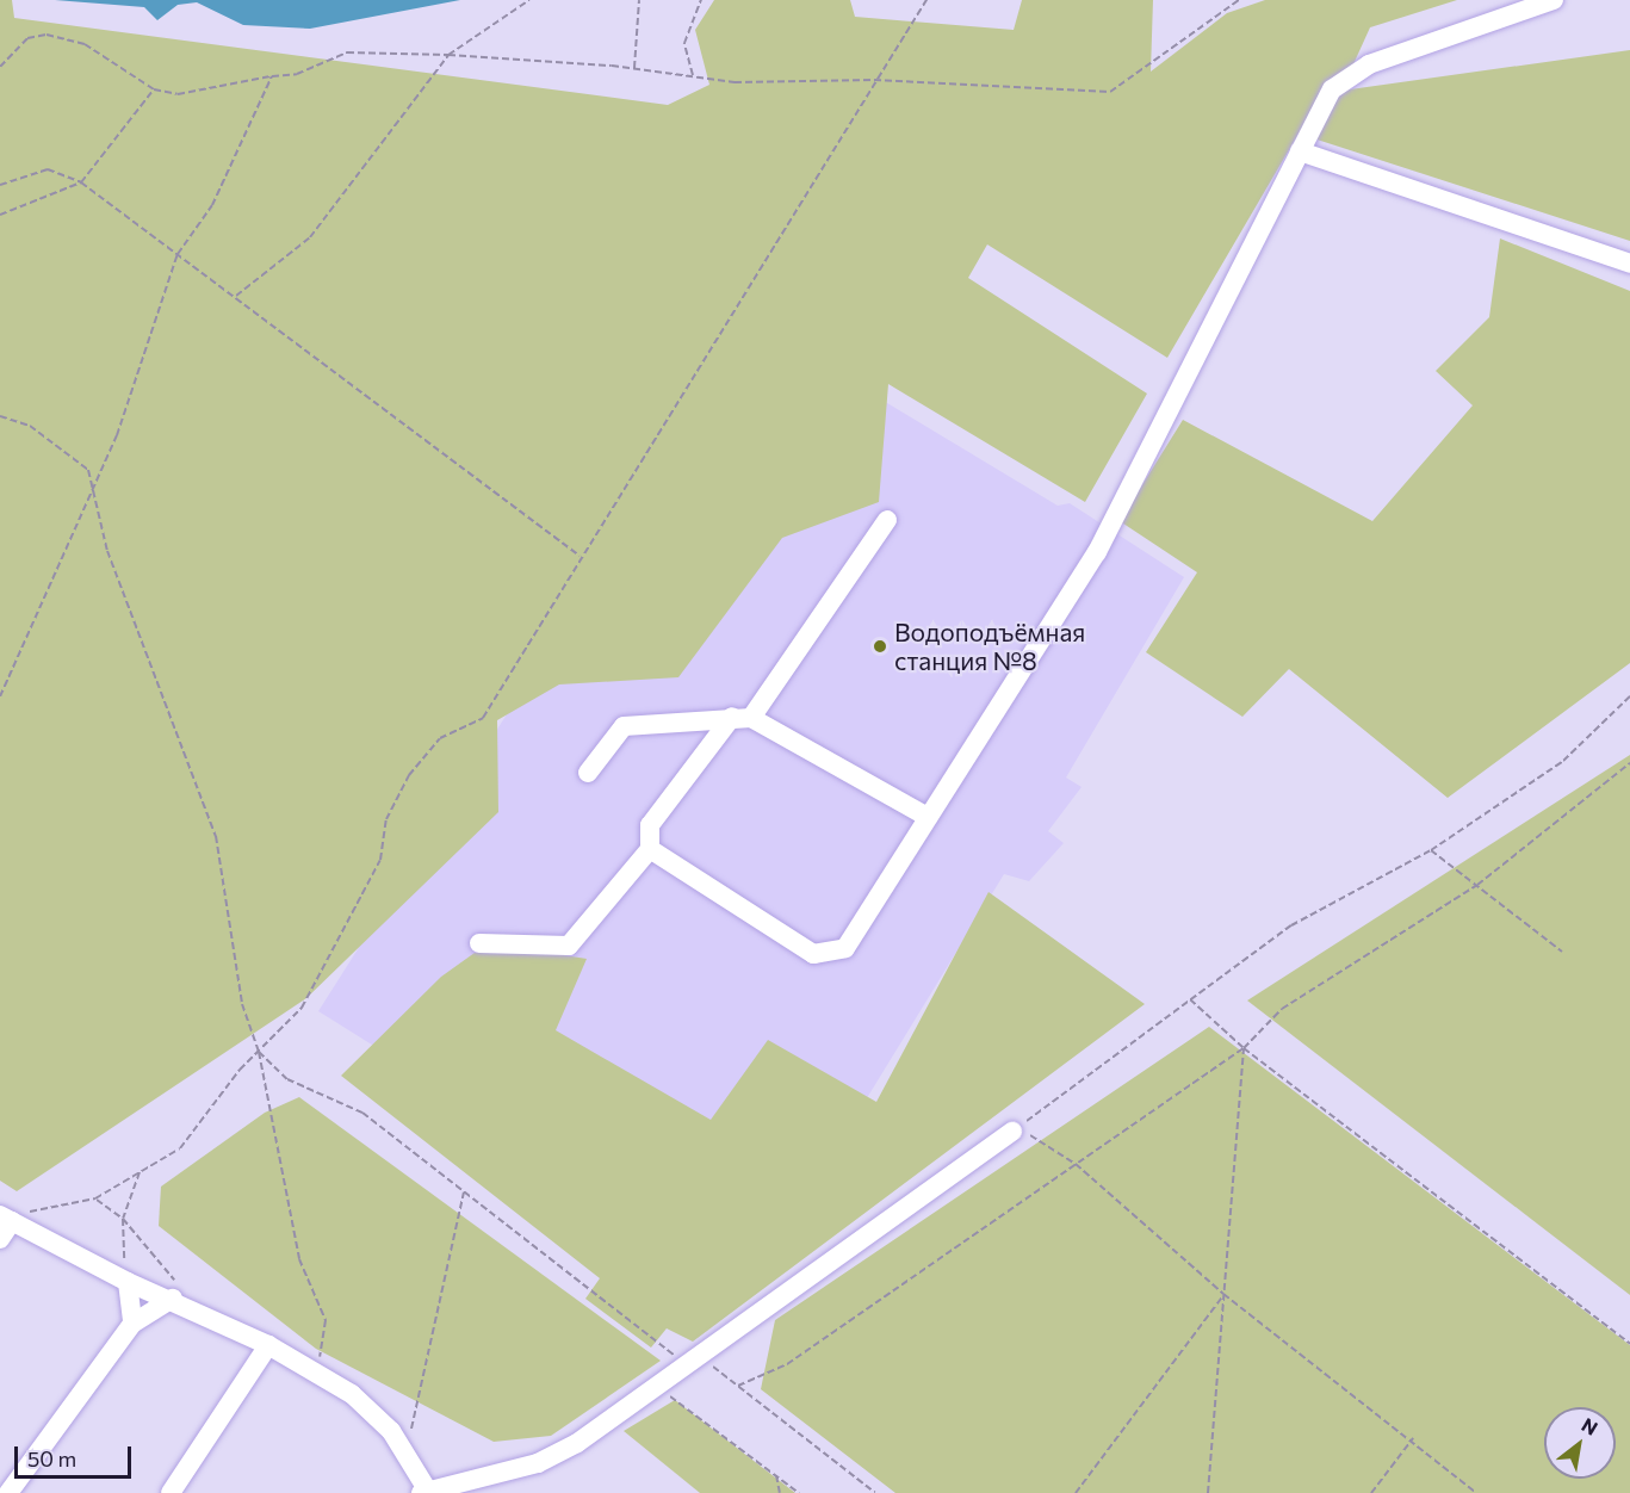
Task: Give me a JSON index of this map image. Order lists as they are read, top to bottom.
{
  "places": ["Водоподъёмная станция №8"],
  "scale_bar": "50 m",
  "north": "top right"
}
